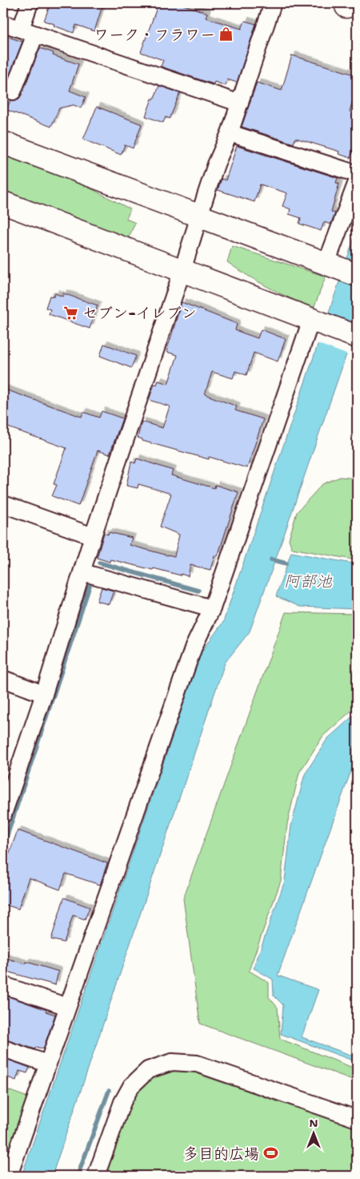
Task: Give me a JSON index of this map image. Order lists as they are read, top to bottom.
{
  "water": ["阿部池"],
  "places": {
    "shop": ["ワーク・フラワー"],
    "supermarket": ["セブン-イレブン"],
    "sports": ["多目的広場"]
  },
  "north": "top"
}
